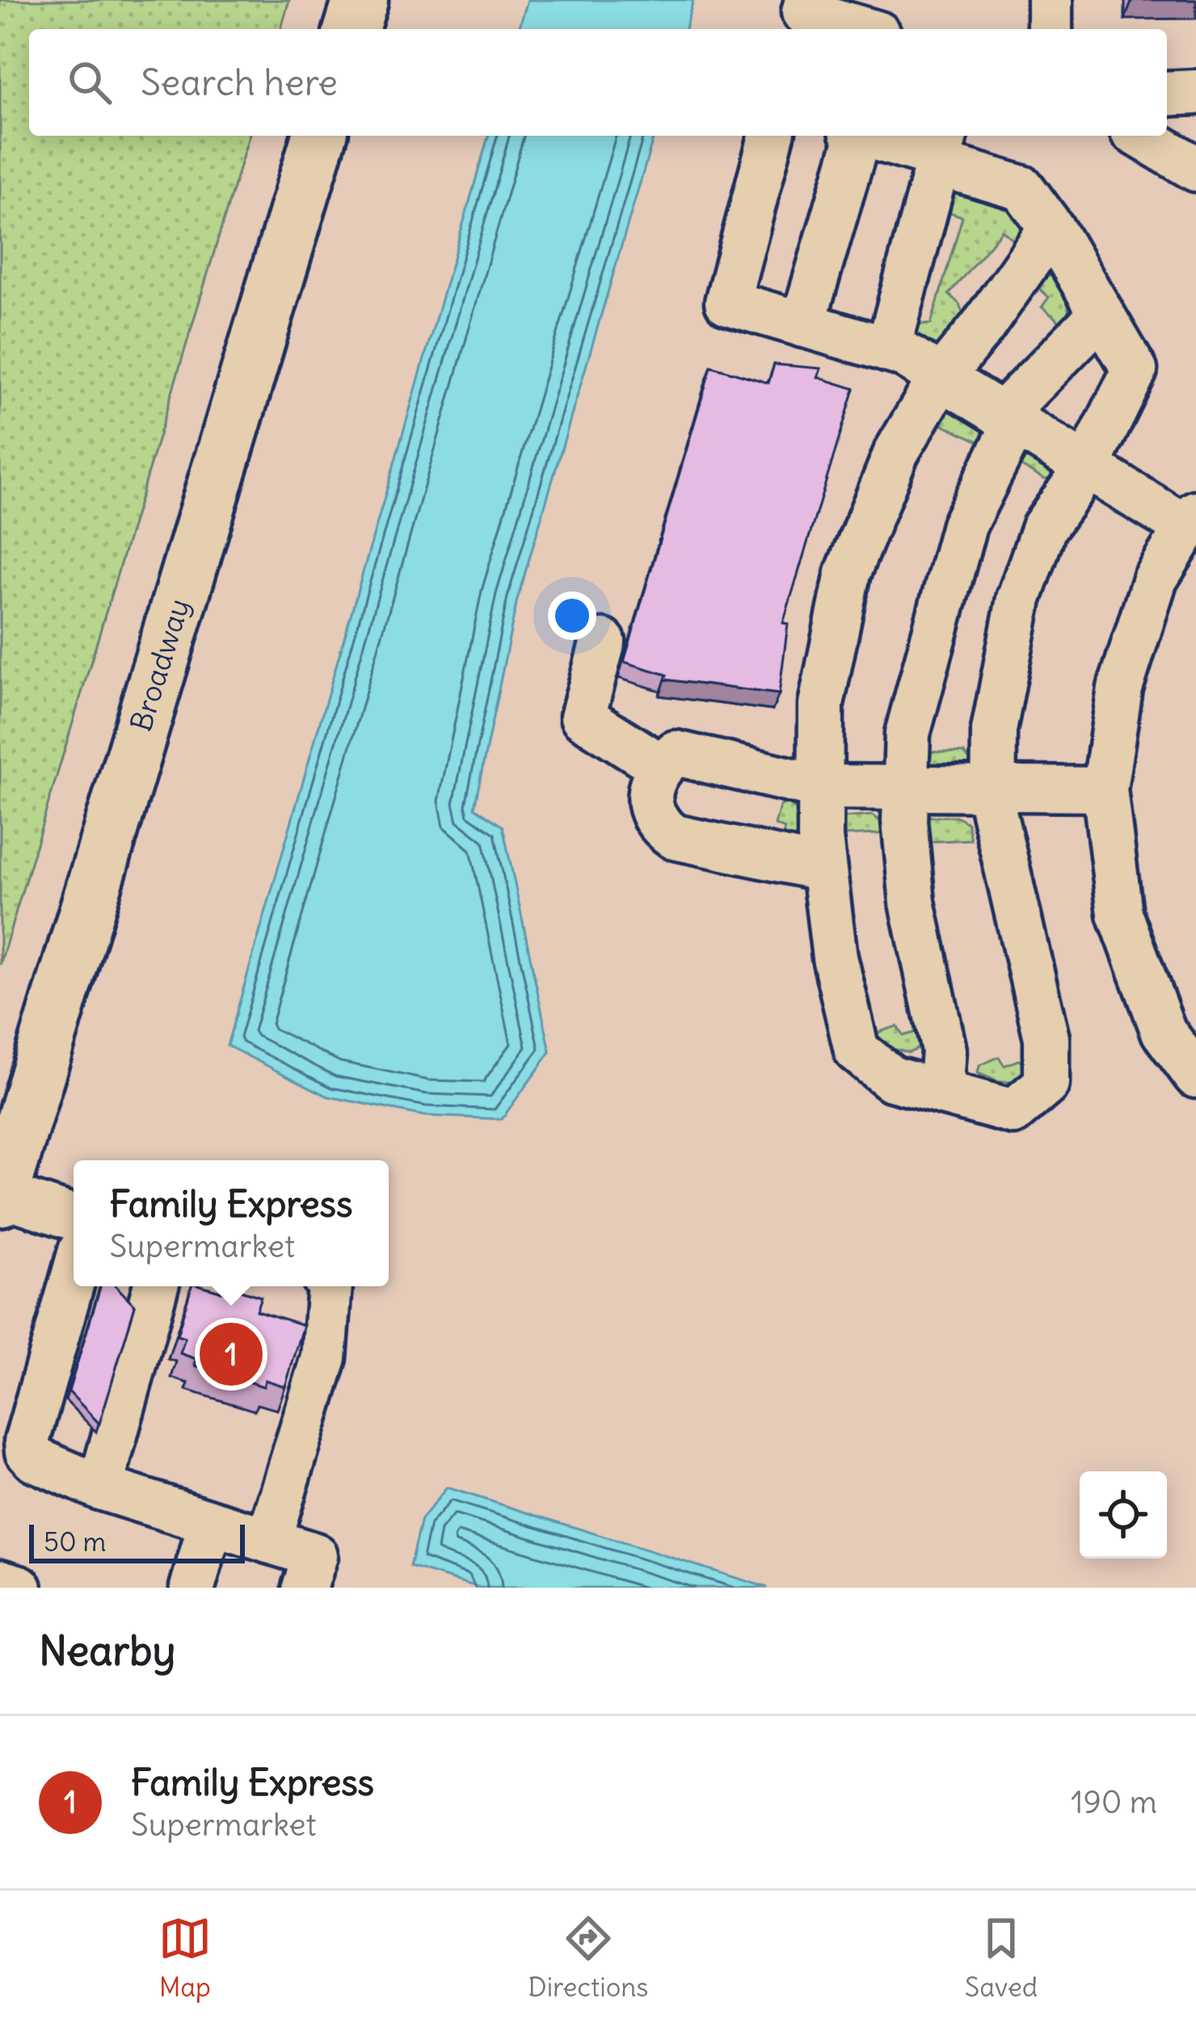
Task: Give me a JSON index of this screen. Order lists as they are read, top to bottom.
{
  "streets": {
    "main road": ["Broadway"]
  },
  "scale_bar": "50 m",
  "page": {
    "search": "Search here",
    "popup": ["Family Express", "Supermarket"],
    "pins": "1",
    "scale": "50 m",
    "heading": "Nearby",
    "list": [
      {
        "mark": "1",
        "name": "Family Express",
        "note": "Supermarket",
        "value": "190 m"
      }
    ],
    "nav": ["Map", "Directions", "Saved"]
  }
}
